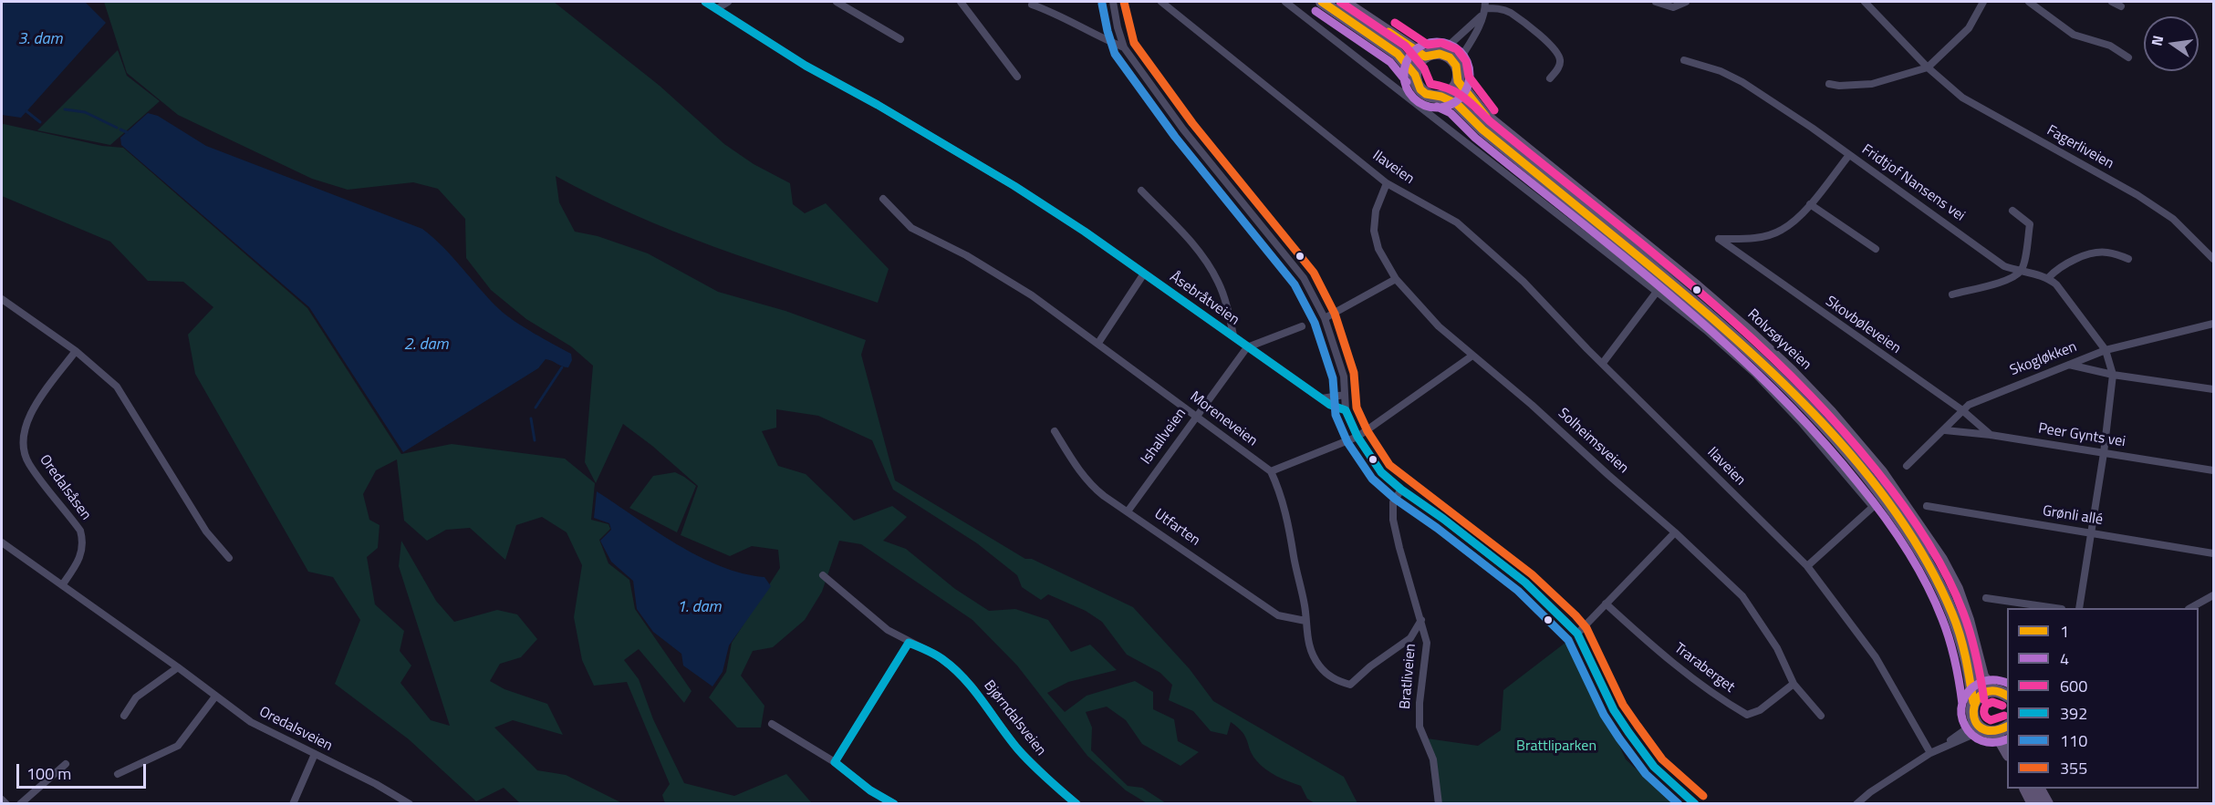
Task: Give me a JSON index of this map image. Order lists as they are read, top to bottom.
{
  "streets": {
    "main road": ["Rolvsøyveien"],
    "street": [
      "Fagerliveien",
      "Ilaveien",
      "Fridtjof Nansens vei",
      "Åsebråtveien",
      "Skovbøleveien",
      "Skogløkken",
      "Moreneveien",
      "Peer Gynts vei",
      "Ishallveien",
      "Solheimsveien",
      "Oredalsåsen",
      "Grønli allé",
      "Utfarten",
      "Traraberget",
      "Bratliveien",
      "Bjørndalsveien",
      "Oredalsveien"
    ]
  },
  "crossings": [
    ["Ilaveien", "Solheimsveien"],
    ["Åsebråtveien", "Ishallveien"],
    ["Skovbøleveien", "Skogløkken"],
    ["Skovbøleveien", "Peer Gynts vei"],
    ["Skogløkken", "Peer Gynts vei"],
    ["Moreneveien", "Ishallveien"],
    ["Ishallveien", "Utfarten"],
    ["Solheimsveien", "Traraberget"],
    ["Oredalsåsen", "Oredalsveien"]
  ],
  "water": ["3. dam", "2. dam", "1. dam"],
  "parks": ["Brattliparken"],
  "lines": [
    "transit line 1",
    "transit line 600",
    "transit line 392",
    "transit line 355",
    "transit line 110",
    "transit line 4"
  ],
  "legend": [
    "1",
    "4",
    "600",
    "392",
    "110",
    "355"
  ],
  "scale_bar": "100 m",
  "north": "left"
}
